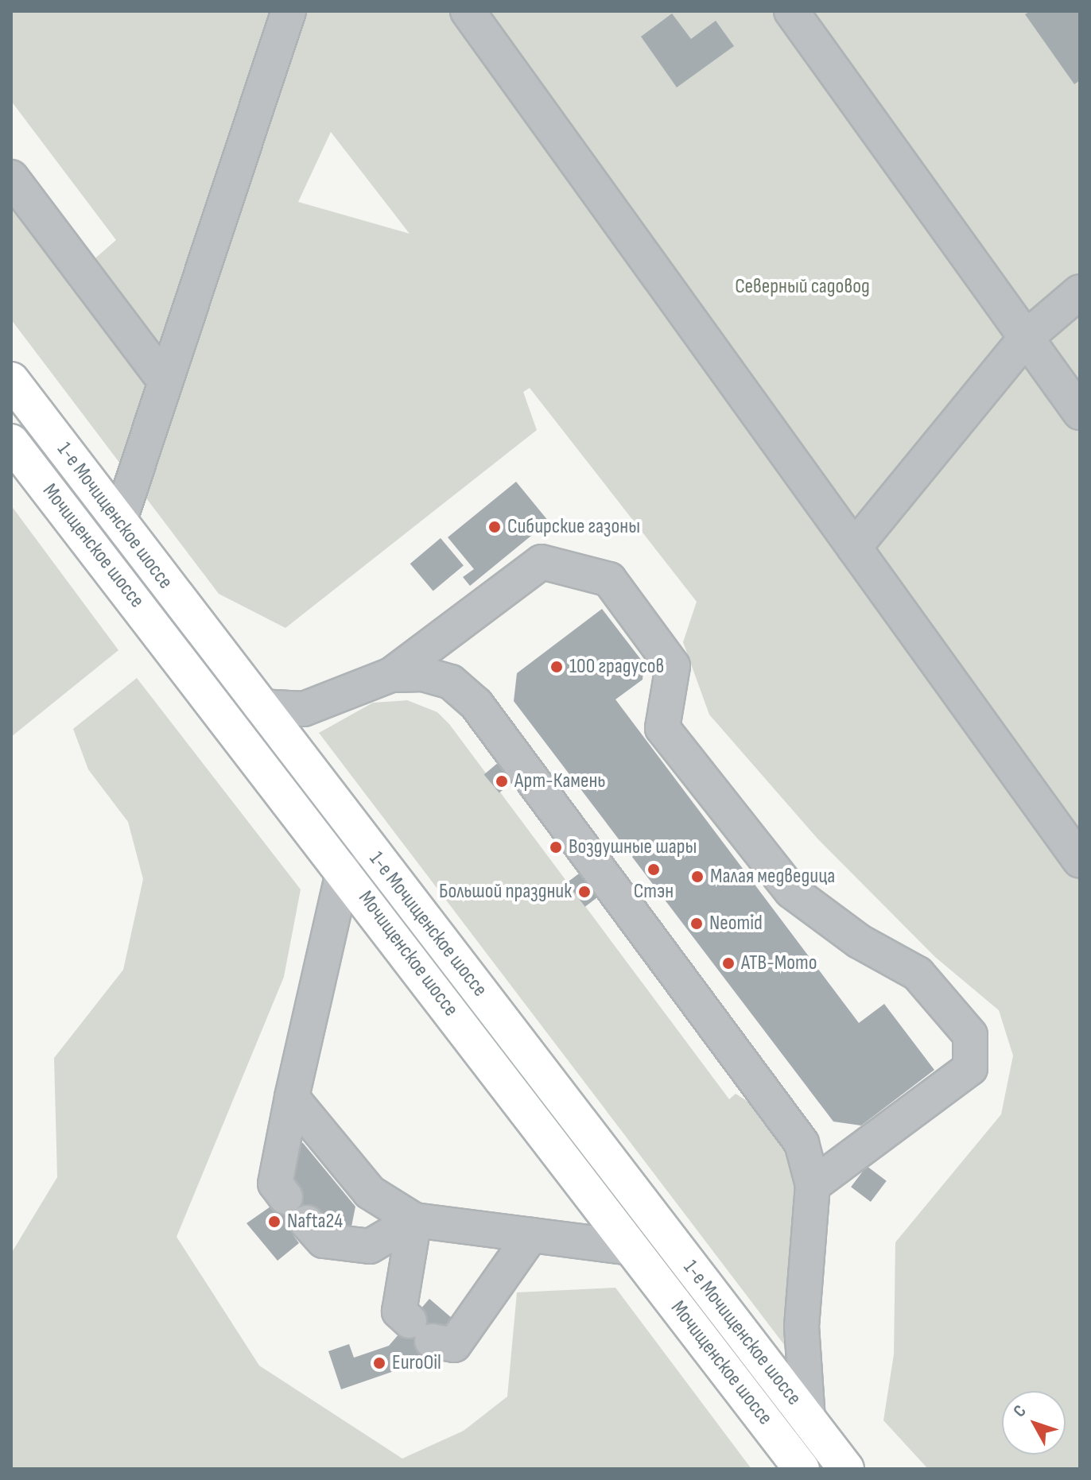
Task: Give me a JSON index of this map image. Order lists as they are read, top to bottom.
{
  "streets": {
    "main road": ["1-е Мочищенское шоссе", "Мочищенское шоссе"]
  },
  "parks": ["Северный садовод"],
  "places": [
    "Сибирские газоны",
    "100 градусов",
    "Арт-Камень",
    "Воздушные шары",
    "Стэн",
    "Малая медведица",
    "Большой праздник",
    "Neomid",
    "АТВ-Мото",
    "Nafta24",
    "EuroOil"
  ],
  "north": "top left"
}
